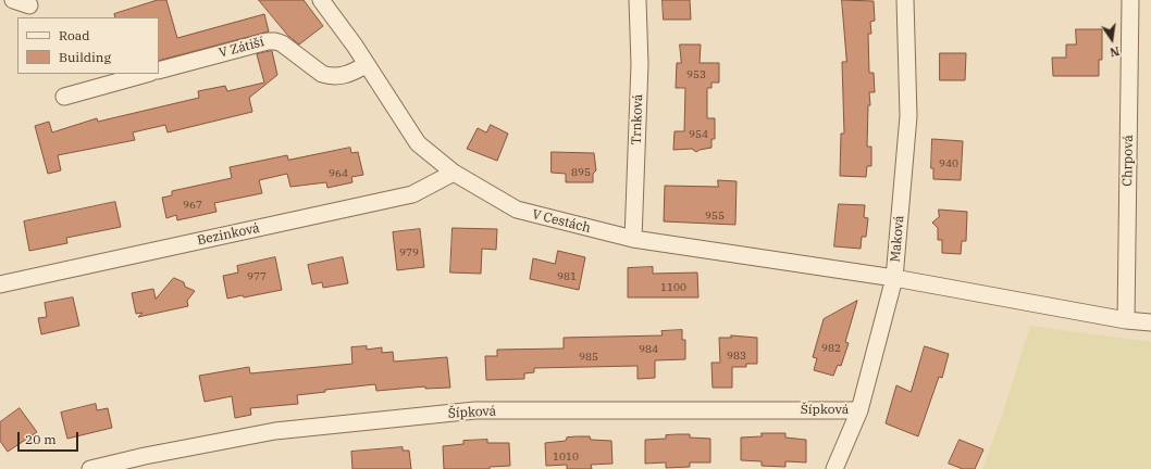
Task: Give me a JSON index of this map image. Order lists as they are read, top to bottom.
{
  "streets": {
    "street": [
      "V Zátiší",
      "Trnková",
      "Chrpová",
      "V Cestách",
      "Bezinková",
      "Maková",
      "Šípková"
    ]
  },
  "crossings": [
    ["V Zátiší", "V Cestách"],
    ["Trnková", "V Cestách"],
    ["Chrpová", "V Cestách"],
    ["V Cestách", "Bezinková"],
    ["V Cestách", "Maková"],
    ["Maková", "Šípková"]
  ],
  "house_numbers": [
    "953",
    "954",
    "940",
    "895",
    "964",
    "967",
    "955",
    "979",
    "977",
    "981",
    "1100",
    "982",
    "984",
    "983",
    "985",
    "1010"
  ],
  "legend": ["Road", "Building"],
  "scale_bar": "20 m",
  "north": "bottom"
}
